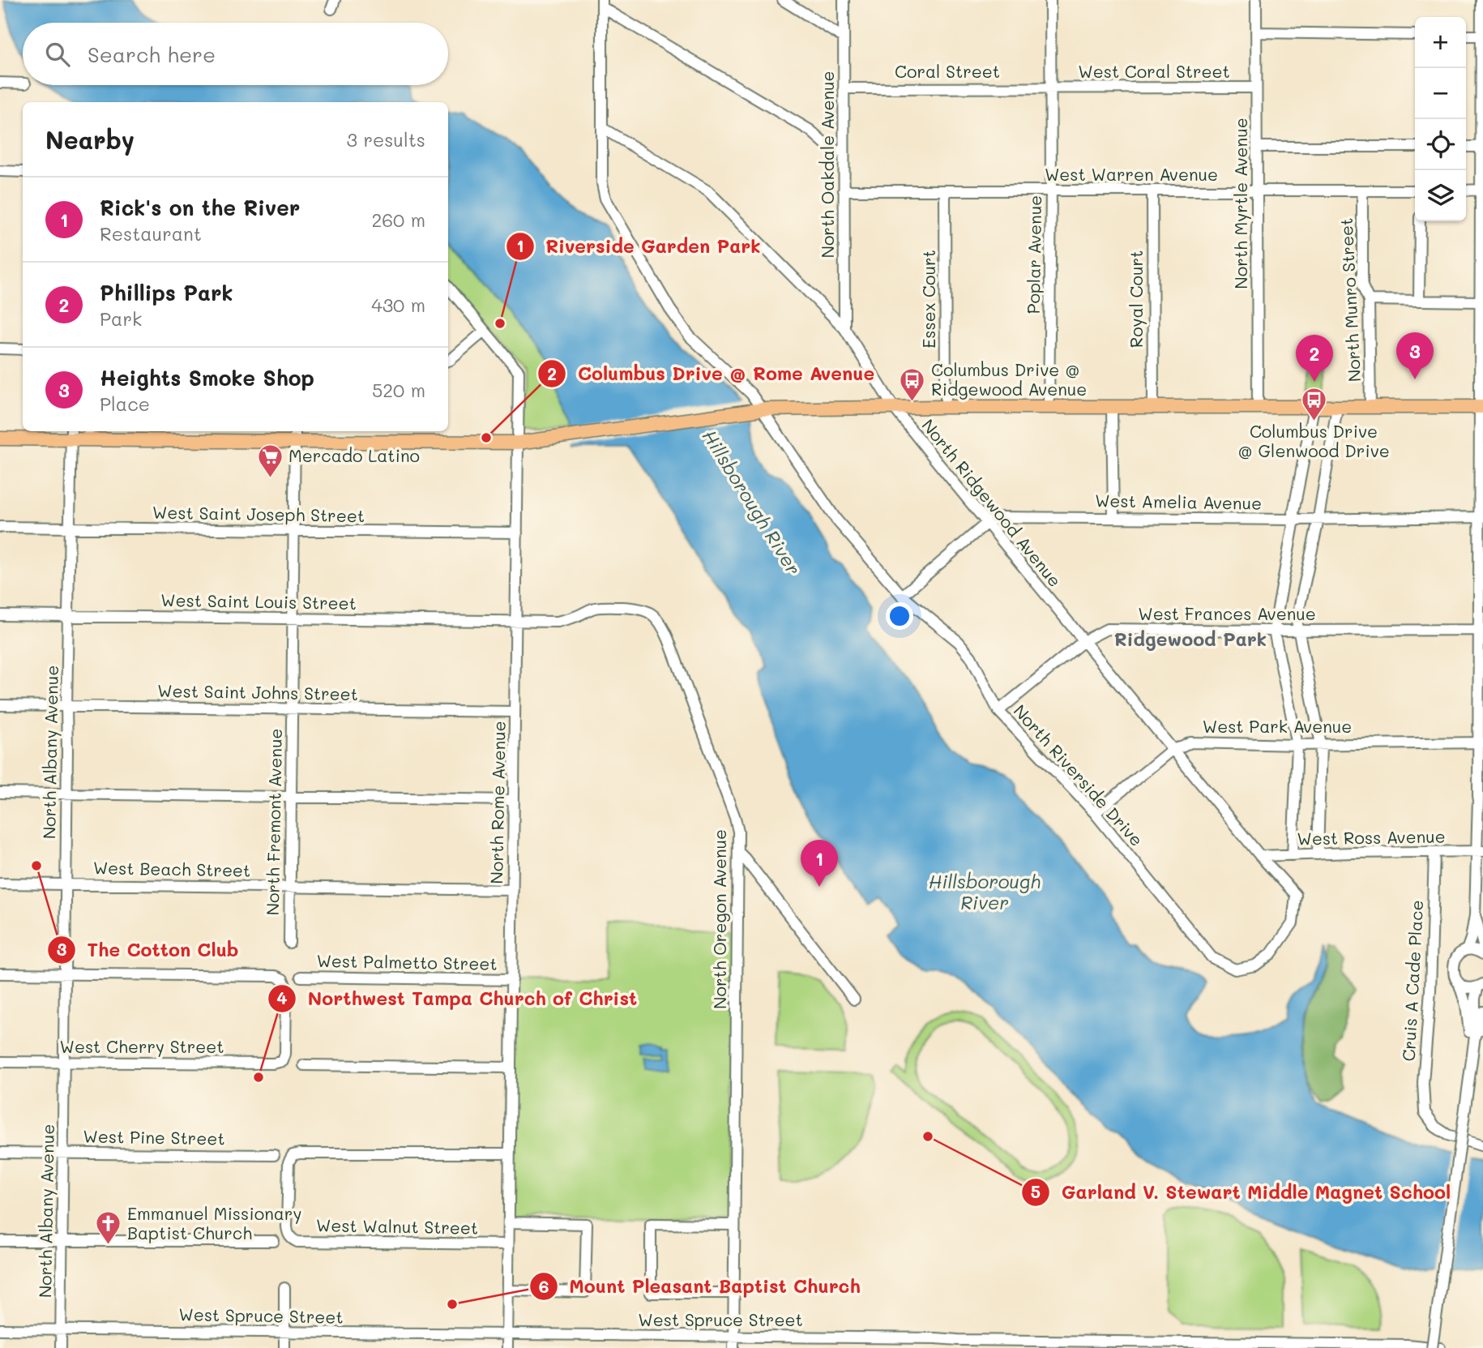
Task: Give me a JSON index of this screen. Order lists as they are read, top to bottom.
{
  "streets": {
    "street": [
      "Coral Street",
      "West Coral Street",
      "North Oakdale Avenue",
      "West Warren Avenue",
      "North Myrtle Avenue",
      "Poplar Avenue",
      "Essex Court",
      "Royal Court",
      "North Munro Street",
      "West Amelia Avenue",
      "North Ridgewood Avenue",
      "West Saint Joseph Street",
      "West Saint Louis Street",
      "West Frances Avenue",
      "West Saint Johns Street",
      "West Park Avenue",
      "North Albany Avenue",
      "North Riverside Drive",
      "North Rome Avenue",
      "North Fremont Avenue",
      "West Ross Avenue",
      "West Beach Street",
      "North Oregon Avenue",
      "West Palmetto Street",
      "Cruis A Cade Place",
      "West Cherry Street",
      "West Pine Street",
      "West Walnut Street",
      "West Spruce Street"
    ]
  },
  "crossings": [
    ["Coral Street", "West Coral Street"],
    ["Coral Street", "North Oakdale Avenue"],
    ["Coral Street", "Poplar Avenue"],
    ["West Coral Street", "North Myrtle Avenue"],
    ["West Coral Street", "Poplar Avenue"],
    ["North Oakdale Avenue", "West Warren Avenue"],
    ["North Oakdale Avenue", "North Ridgewood Avenue"],
    ["West Warren Avenue", "North Myrtle Avenue"],
    ["West Warren Avenue", "Poplar Avenue"],
    ["West Warren Avenue", "Essex Court"],
    ["West Warren Avenue", "Royal Court"],
    ["West Warren Avenue", "North Munro Street"],
    ["West Amelia Avenue", "North Ridgewood Avenue"],
    ["West Amelia Avenue", "North Riverside Drive"],
    ["North Ridgewood Avenue", "West Frances Avenue"],
    ["North Ridgewood Avenue", "West Park Avenue"],
    ["North Ridgewood Avenue", "North Riverside Drive"],
    ["North Ridgewood Avenue", "West Ross Avenue"],
    ["West Saint Joseph Street", "North Albany Avenue"],
    ["West Saint Joseph Street", "North Rome Avenue"],
    ["West Saint Joseph Street", "North Fremont Avenue"],
    ["West Saint Louis Street", "North Albany Avenue"],
    ["West Saint Louis Street", "North Rome Avenue"],
    ["West Saint Louis Street", "North Fremont Avenue"],
    ["West Saint Louis Street", "North Oregon Avenue"],
    ["West Frances Avenue", "North Riverside Drive"],
    ["West Saint Johns Street", "North Albany Avenue"],
    ["West Saint Johns Street", "North Rome Avenue"],
    ["West Saint Johns Street", "North Fremont Avenue"],
    ["West Park Avenue", "North Riverside Drive"],
    ["North Albany Avenue", "West Beach Street"],
    ["North Albany Avenue", "West Cherry Street"],
    ["North Albany Avenue", "West Pine Street"],
    ["North Albany Avenue", "West Spruce Street"],
    ["North Rome Avenue", "West Beach Street"],
    ["North Rome Avenue", "North Oregon Avenue"],
    ["North Rome Avenue", "West Palmetto Street"],
    ["North Rome Avenue", "West Walnut Street"],
    ["North Rome Avenue", "West Spruce Street"],
    ["North Fremont Avenue", "West Beach Street"],
    ["West Ross Avenue", "Cruis A Cade Place"],
    ["North Oregon Avenue", "West Spruce Street"]
  ],
  "districts": ["Ridgewood Park"],
  "water": ["Hillsborough River"],
  "places": {
    "other": [
      "Riverside Garden Park",
      "Columbus Drive @ Rome Avenue",
      "The Cotton Club",
      "Northwest Tampa Church of Christ",
      "Garland V. Stewart Middle Magnet School",
      "Mount Pleasant Baptist Church"
    ],
    "bus stop": ["Columbus Drive @ Ridgewood Avenue", "Columbus Drive @ Glenwood Drive"],
    "supermarket": ["Mercado Latino"],
    "church": ["Emmanuel Missionary Baptist Church"]
  },
  "page": {
    "map_buttons": ["+", "−"],
    "search": "Search here",
    "heading": ["Nearby", "3 results"],
    "list": [
      {
        "mark": "1",
        "name": "Rick's on the River",
        "note": "Restaurant",
        "value": "260 m"
      },
      {
        "mark": "2",
        "name": "Phillips Park",
        "note": "Park",
        "value": "430 m"
      },
      {
        "mark": "3",
        "name": "Heights Smoke Shop",
        "note": "Place",
        "value": "520 m"
      }
    ],
    "pins": ["3", "2", "1"]
  }
}
